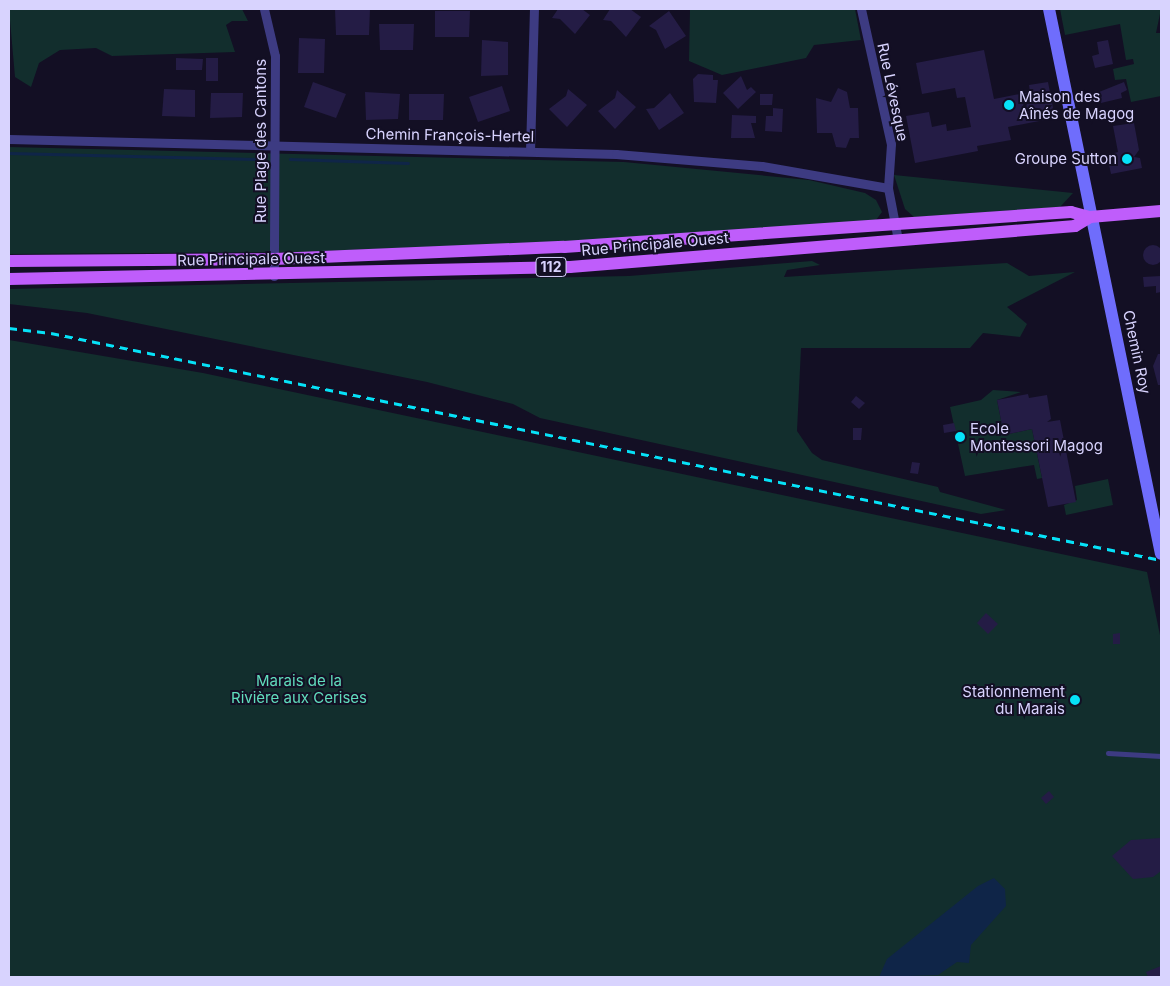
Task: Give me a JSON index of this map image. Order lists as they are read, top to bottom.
{
  "streets": {
    "main road": ["Rue Principale Ouest", "112"],
    "street": [
      "Rue Lévesque",
      "Chemin François-Hertel",
      "Rue Plage des Cantons",
      "Chemin Roy"
    ]
  },
  "crossings": [
    ["Rue Lévesque", "Chemin François-Hertel"],
    ["Rue Lévesque", "Rue Principale Ouest"],
    ["Chemin François-Hertel", "Rue Plage des Cantons"],
    ["Rue Plage des Cantons", "Rue Principale Ouest"],
    ["Rue Principale Ouest", "Chemin Roy"]
  ],
  "parks": ["Marais de la Rivière aux Cerises"],
  "places": [
    "Maison des Aînés de Magog",
    "Groupe Sutton",
    "Ecole Montessori Magog",
    "Stationnement du Marais"
  ]
}
